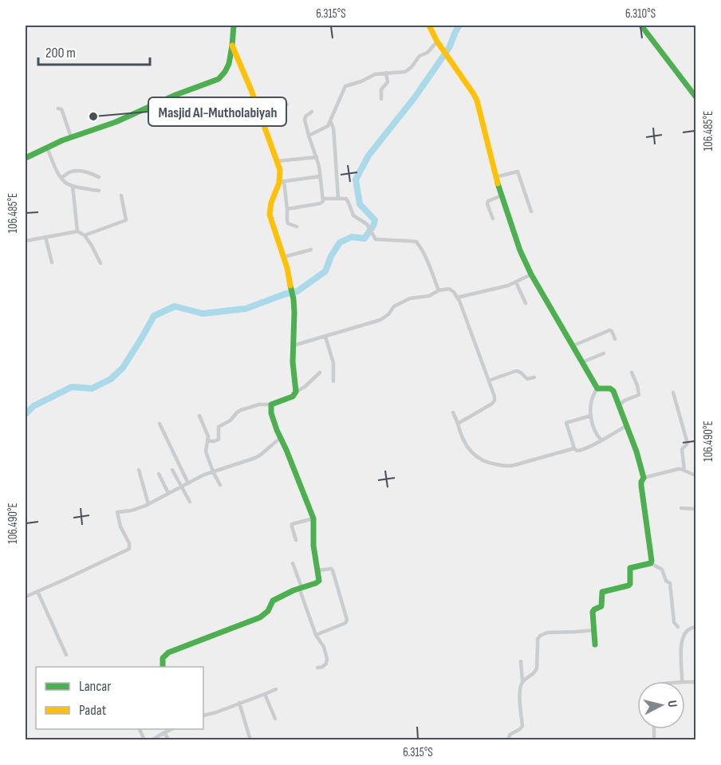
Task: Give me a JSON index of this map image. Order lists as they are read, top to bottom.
{
  "places": ["Masjid Al-Mutholabiyah"],
  "legend": ["Lancar", "Padat"],
  "scale_bar": "200 m",
  "north": "right",
  "coordinates": [
    "6.315°S",
    "6.310°S",
    "106.485°E",
    "106.490°E"
  ]
}
